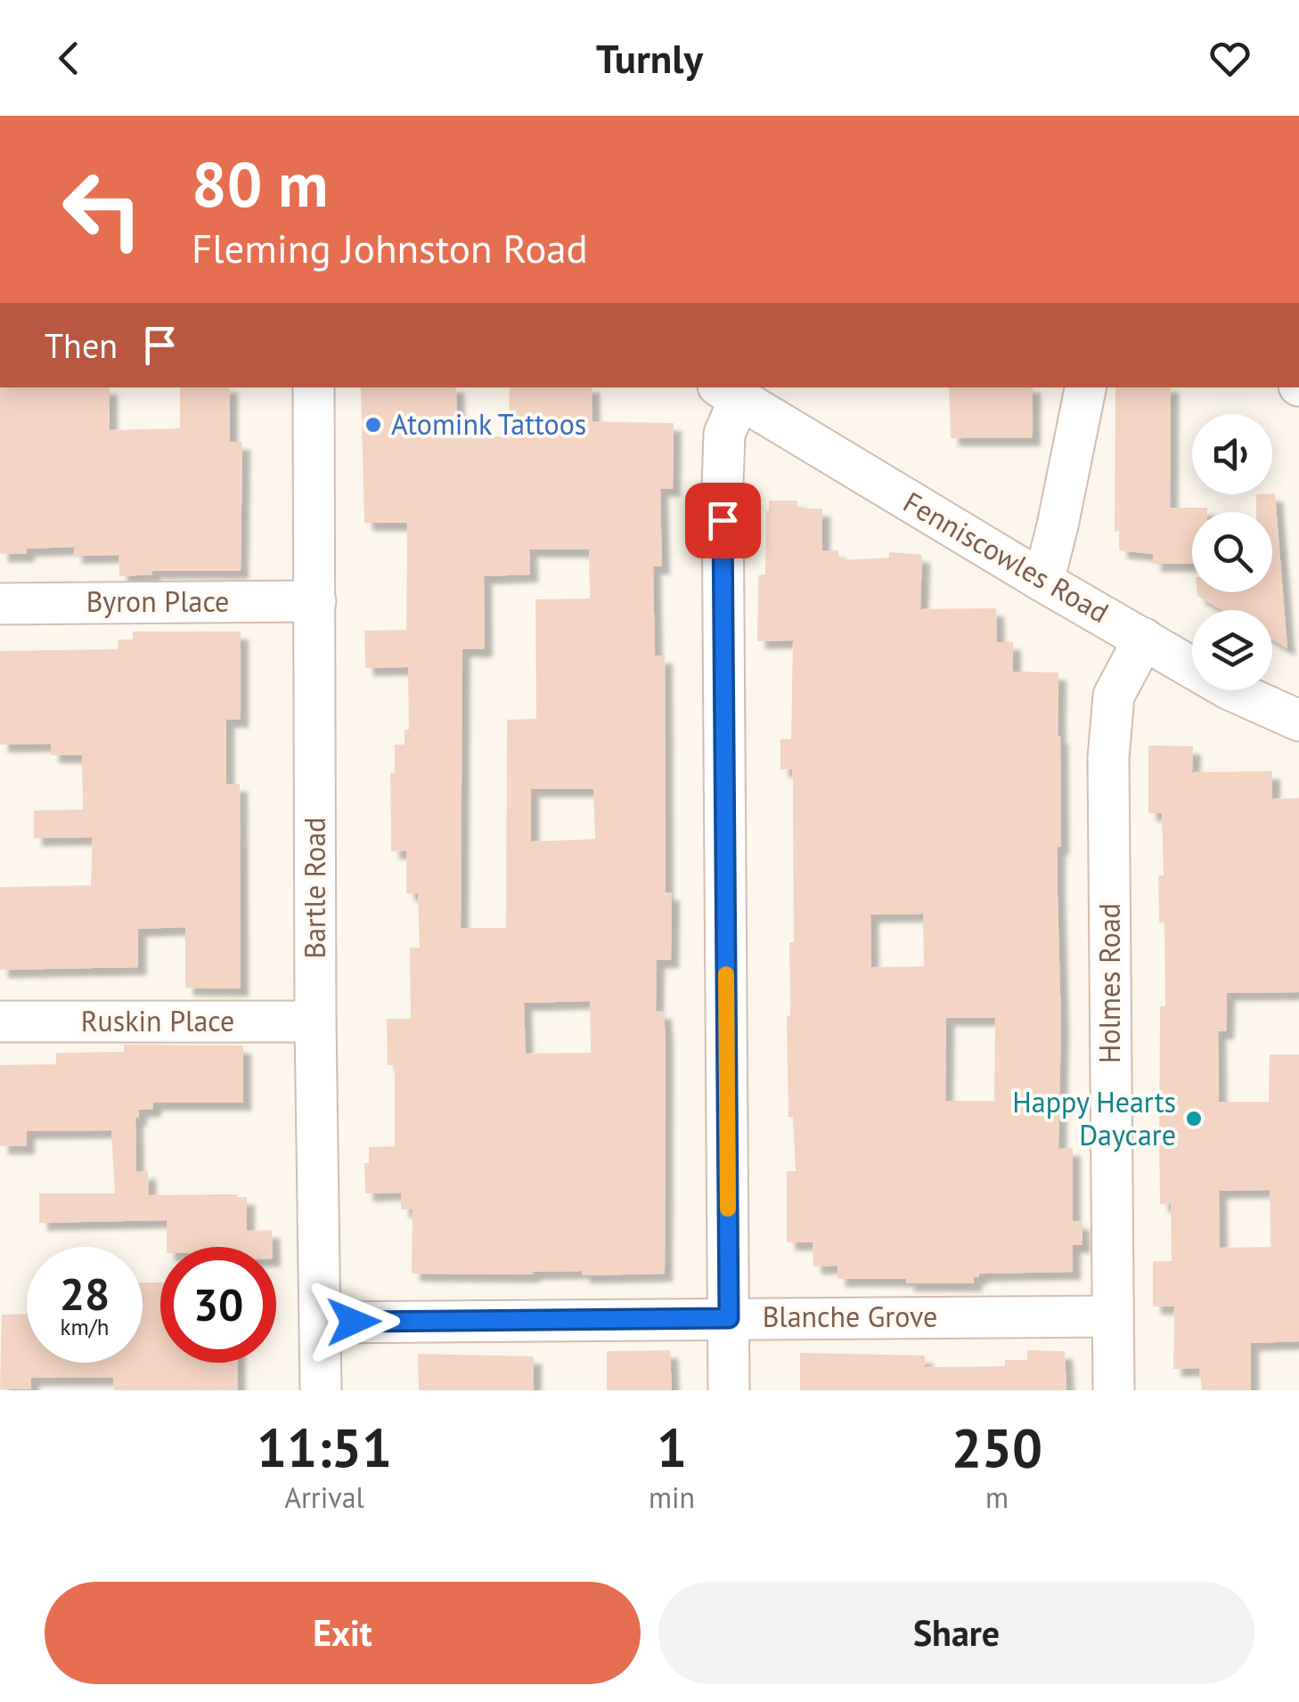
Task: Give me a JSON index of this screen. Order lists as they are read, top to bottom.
{
  "streets": {
    "street": [
      "Fenniscowles Road",
      "Byron Place",
      "Bartle Road",
      "Holmes Road",
      "Ruskin Place",
      "Blanche Grove"
    ]
  },
  "crossings": [
    ["Fenniscowles Road", "Holmes Road"],
    ["Byron Place", "Bartle Road"],
    ["Bartle Road", "Ruskin Place"],
    ["Bartle Road", "Blanche Grove"],
    ["Holmes Road", "Blanche Grove"]
  ],
  "places": ["Atomink Tattoos", "Happy Hearts Daycare"],
  "page": {
    "header": "Turnly",
    "turn": ["80 m", "Fleming Johnston Road"],
    "then": "Then",
    "speed": "28 km/h",
    "limit": "30",
    "eta": [
      "11:51",
      "Arrival",
      "1",
      "min",
      "250",
      "m"
    ],
    "buttons": ["Exit", "Share"]
  }
}
